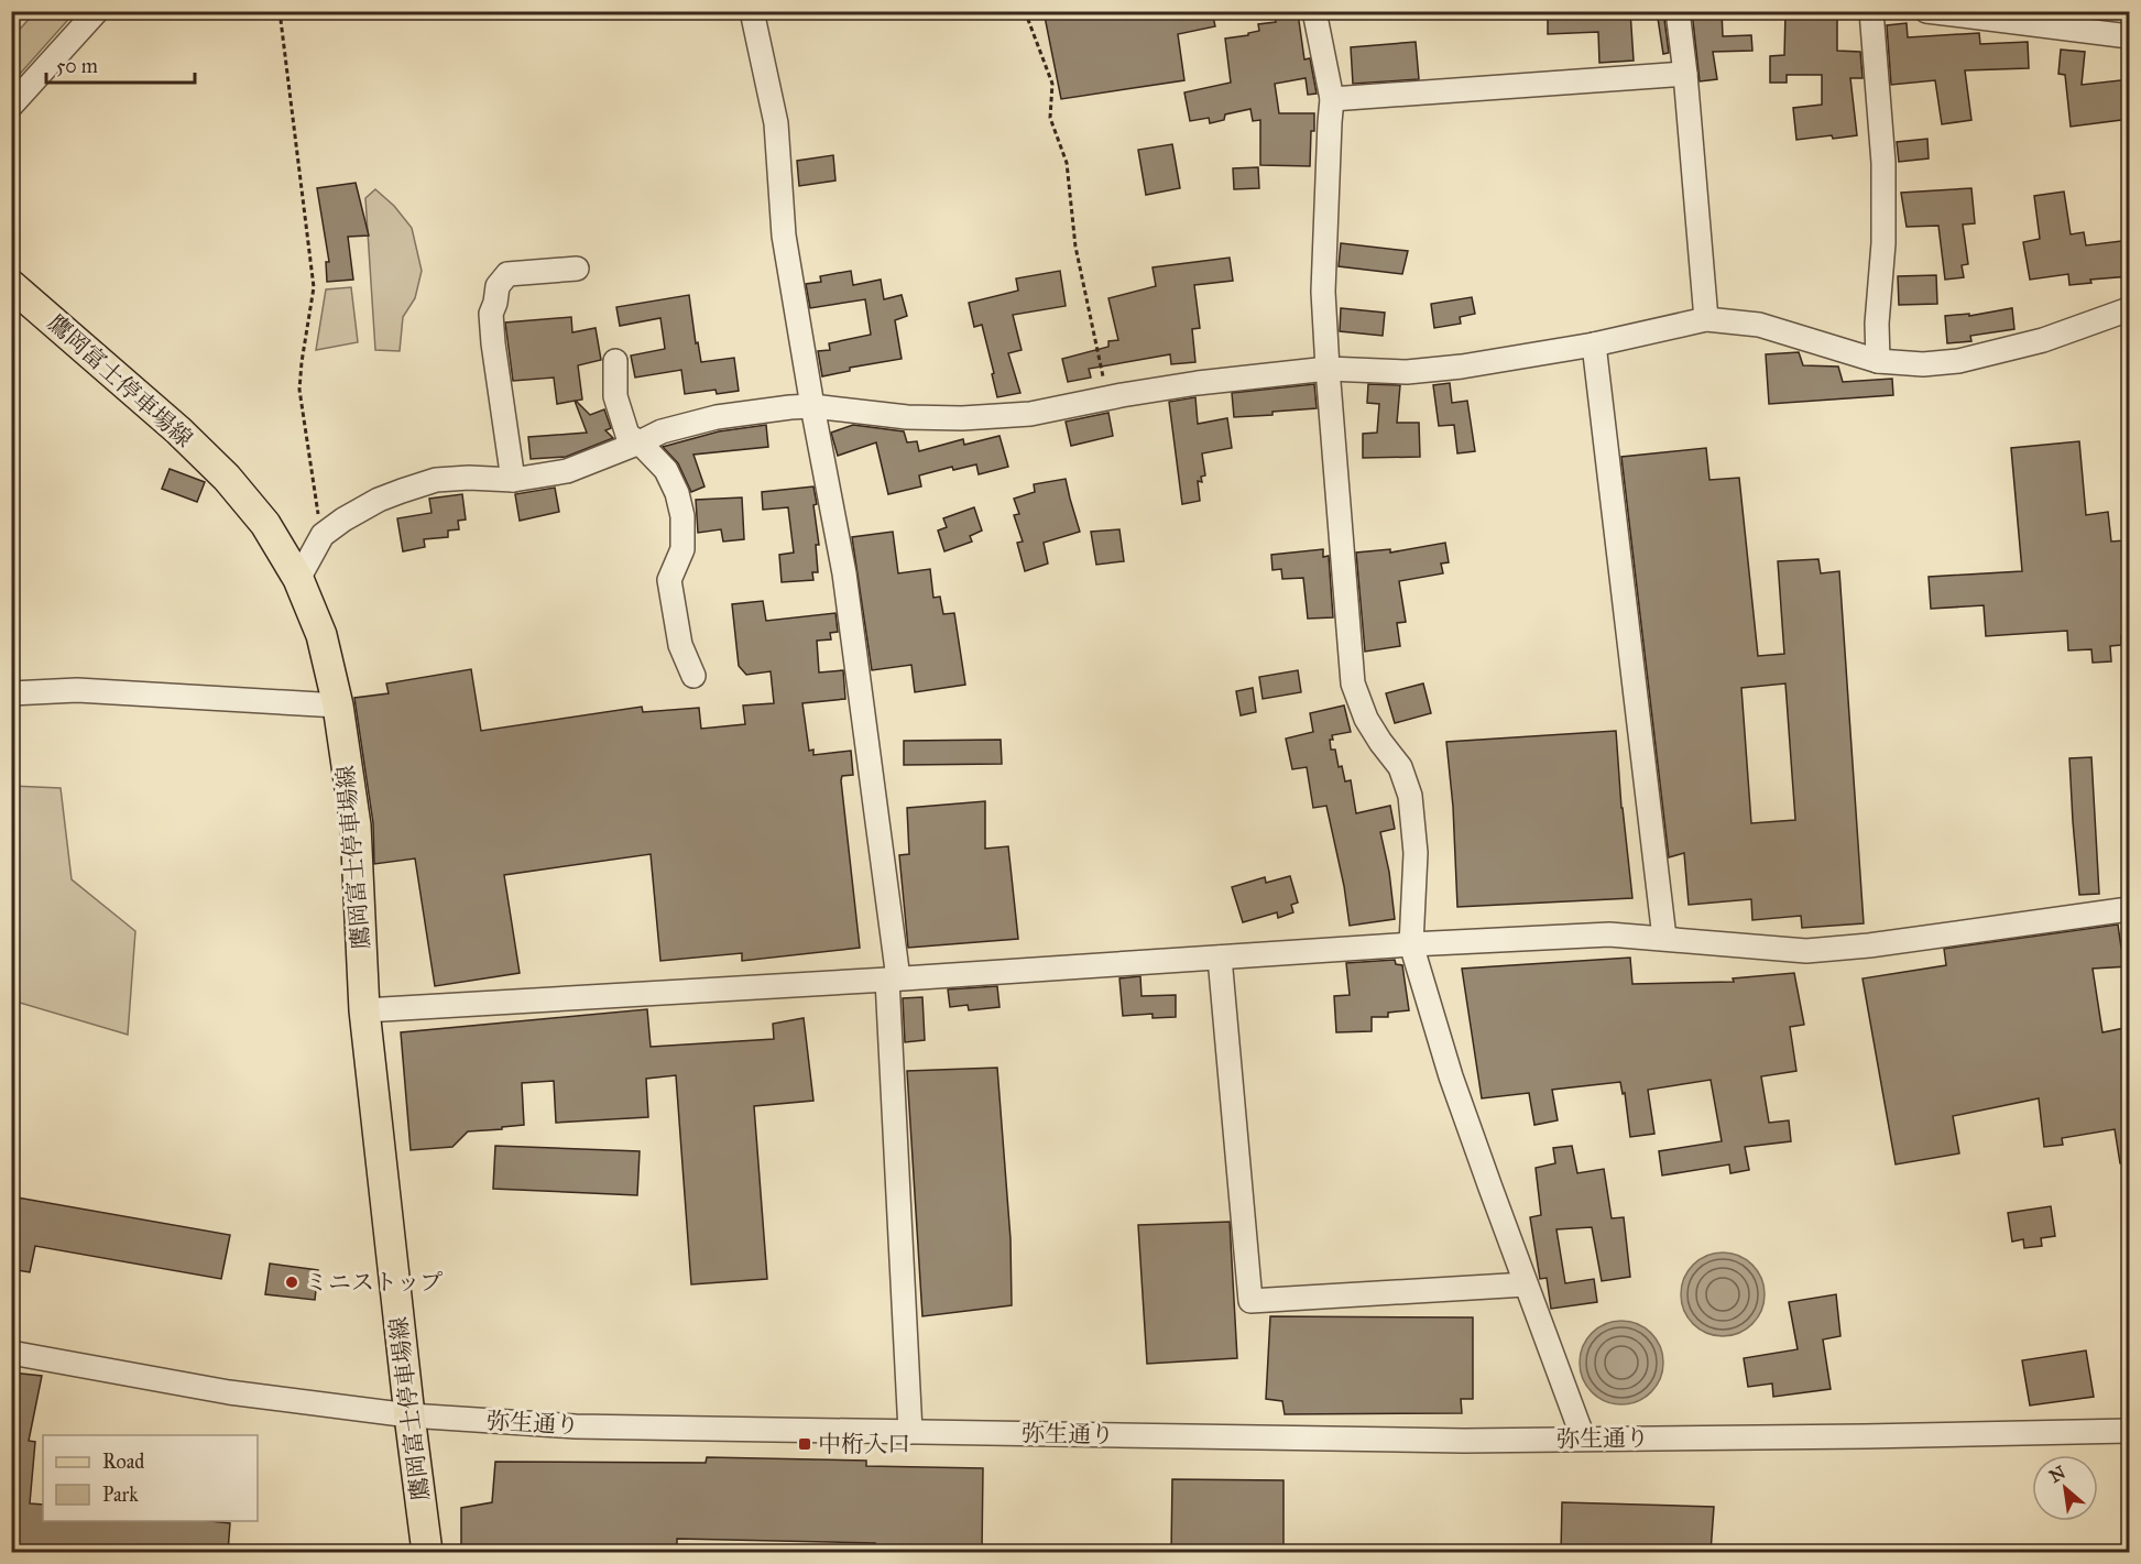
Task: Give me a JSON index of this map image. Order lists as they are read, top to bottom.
{
  "streets": {
    "main road": ["鷹岡富士停車場線"],
    "street": ["弥生通り"]
  },
  "crossings": [
    ["鷹岡富士停車場線", "弥生通り"]
  ],
  "places": {
    "other": ["ミニストップ"],
    "transit": ["中桁入口"]
  },
  "legend": ["Road", "Park"],
  "scale_bar": "50 m",
  "north": "top left"
}
